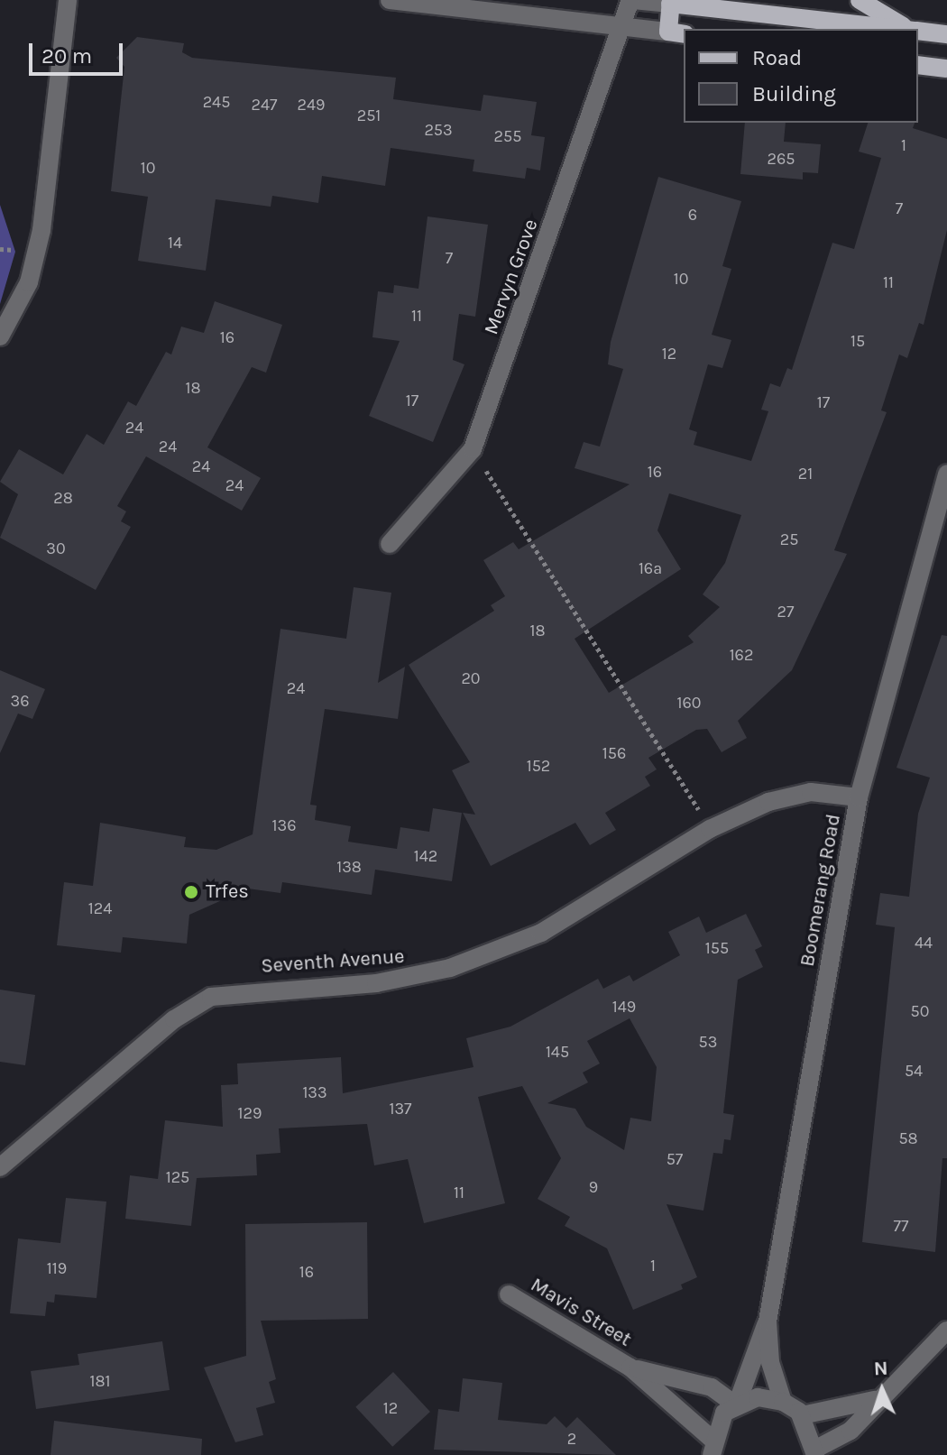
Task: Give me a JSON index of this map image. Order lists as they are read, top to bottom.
{
  "streets": {
    "street": [
      "Mervyn Grove",
      "Boomerang Road",
      "Seventh Avenue",
      "Mavis Street"
    ]
  },
  "crossings": [
    ["Boomerang Road", "Seventh Avenue"],
    ["Boomerang Road", "Mavis Street"]
  ],
  "places": ["Trfes"],
  "house_numbers": [
    "245",
    "247",
    "249",
    "251",
    "253",
    "255",
    "1",
    "265",
    "10",
    "7",
    "6",
    "14",
    "7",
    "10",
    "11",
    "11",
    "16",
    "15",
    "12",
    "18",
    "17",
    "17",
    "24",
    "24",
    "24",
    "16",
    "21",
    "24",
    "28",
    "25",
    "30",
    "16a",
    "27",
    "18",
    "162",
    "20",
    "24",
    "36",
    "160",
    "156",
    "152",
    "136",
    "142",
    "138",
    "124",
    "44",
    "155",
    "149",
    "50",
    "53",
    "145",
    "54",
    "133",
    "137",
    "129",
    "58",
    "57",
    "125",
    "9",
    "11",
    "77",
    "1",
    "119",
    "16",
    "181",
    "12",
    "2"
  ],
  "legend": ["Road", "Building"],
  "scale_bar": "20 m",
  "north": "top"
}
